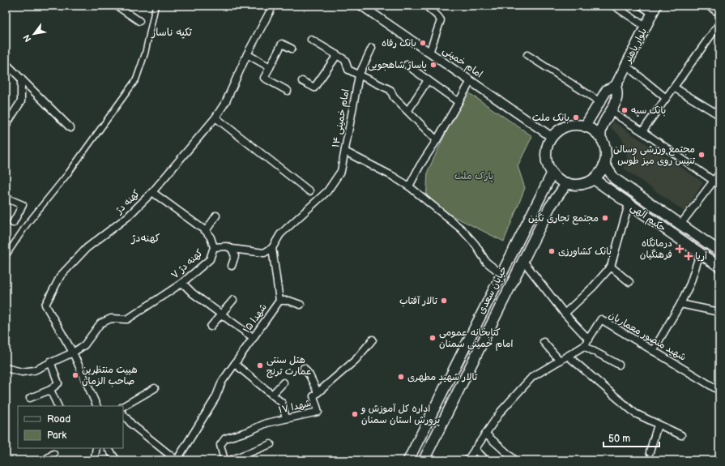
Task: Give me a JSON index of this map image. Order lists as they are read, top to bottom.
{
  "streets": {
    "main road": ["بلوار باهنر", "حکیم الهی", "خیابان سعدی"],
    "street": [
      "امام خمینی",
      "امام خمینی ۱۴",
      "کهنه دژ",
      "کهنه دژ ۷",
      "شهدا ۱۵",
      "شهید منصور معماریان",
      "شهدا ۱۷"
    ]
  },
  "crossings": [
    ["امام خمینی", "حکیم الهی"],
    ["امام خمینی", "خیابان سعدی"],
    ["امام خمینی ۱۴", "شهدا ۱۵"],
    ["کهنه دژ", "کهنه دژ ۷"],
    ["حکیم الهی", "خیابان سعدی"]
  ],
  "districts": ["تکیه ناسار", "کهنه‌دژ"],
  "parks": ["پارک ملت"],
  "places": {
    "other": [
      "بانک رفاه",
      "پاساژ شاهجویی",
      "بانک سپه",
      "بانک ملت",
      "مجتمع ورزشی وسالن تنیس روی میز طوس",
      "مجتمع تجاری نگین",
      "بانک کشاورزی",
      "تالار آفتاب",
      "کتابخانه عمومی امام خمینی سمنان",
      "هتل سنتی عمارت ترنج",
      "هییت منتظرین صاحب الزمان",
      "تالار شهید مطهری",
      "اداره کل آموزش و پرورش استان سمنان"
    ],
    "health": ["درمانگاه فرهنگیان", "آریا"]
  },
  "legend": ["Road", "Park"],
  "scale_bar": "50 m",
  "north": "bottom left"
}
